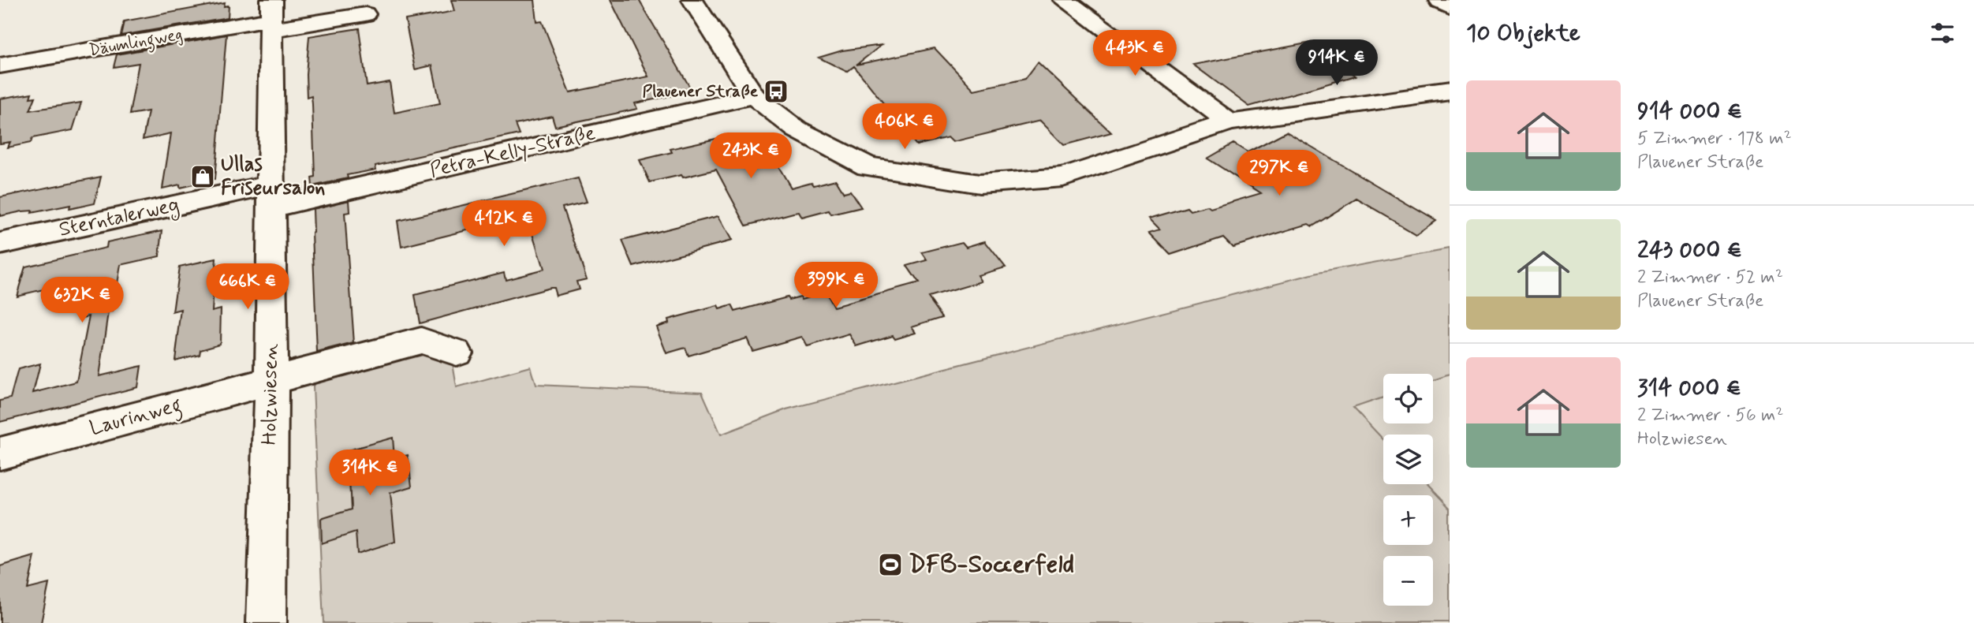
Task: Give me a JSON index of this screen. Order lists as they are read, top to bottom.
{
  "streets": {
    "street": [
      "Däumlingweg",
      "Petra-Kelly-Straße",
      "Sterntalerweg",
      "Holzwiesen",
      "Laurinweg"
    ]
  },
  "crossings": [
    ["Däumlingweg", "Holzwiesen"],
    ["Petra-Kelly-Straße", "Sterntalerweg"],
    ["Petra-Kelly-Straße", "Holzwiesen"],
    ["Sterntalerweg", "Holzwiesen"],
    ["Holzwiesen", "Laurinweg"]
  ],
  "places": {
    "bus stop": ["Plauener Straße"],
    "shop": ["Ullas Friseursalon"],
    "sports": ["DFB-Soccerfeld"]
  },
  "page": {
    "heading": "10 Objekte",
    "price": [
      "443K €",
      "914K €",
      "406K €",
      "243K €",
      "297K €",
      "412K €",
      "399K €",
      "666K €",
      "632K €",
      "314K €"
    ],
    "list": [
      {
        "name": "914 000 €",
        "note": "5 Zimmer · 178 m² · Plauener Straße"
      },
      {
        "name": "243 000 €",
        "note": "2 Zimmer · 52 m² · Plauener Straße"
      },
      {
        "name": "314 000 €",
        "note": "2 Zimmer · 56 m² · Holzwiesen"
      }
    ],
    "map_buttons": ["+", "−"]
  }
}
